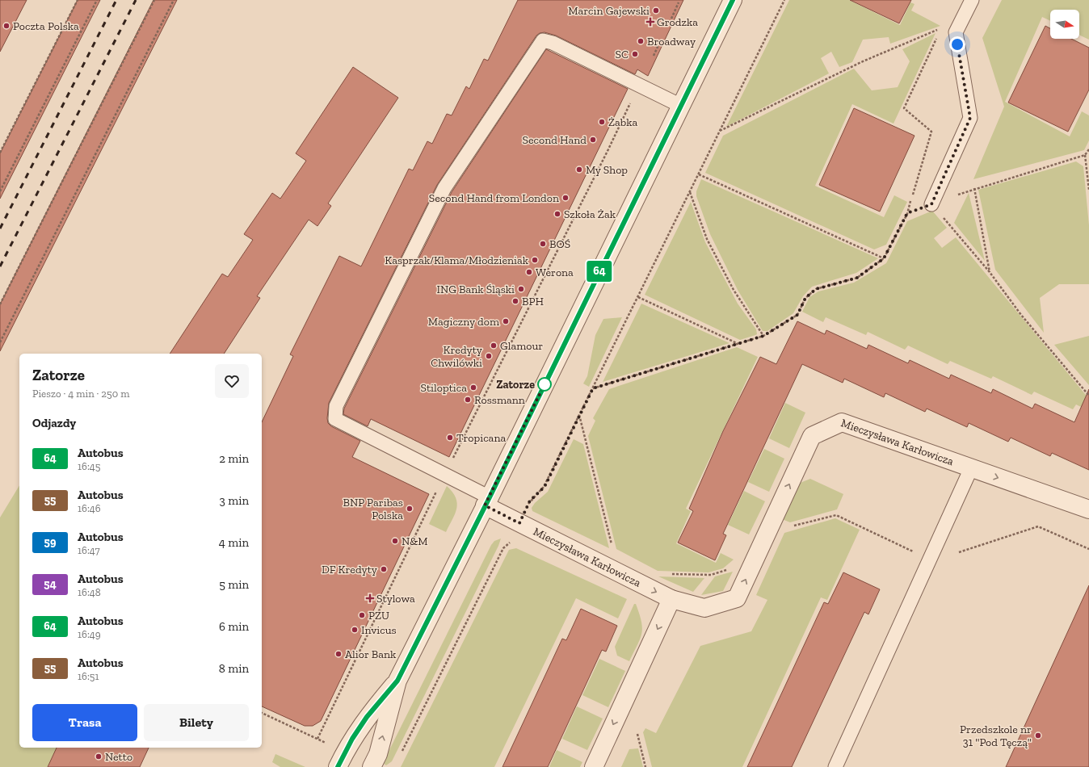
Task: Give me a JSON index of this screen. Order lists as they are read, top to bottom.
{
  "streets": {
    "street": ["Mieczysława Karłowicza"]
  },
  "one_way": ["Mieczysława Karłowicza"],
  "places": {
    "other": [
      "Marcin Gajewski",
      "Poczta Polska",
      "Broadway",
      "SC",
      "Żabka",
      "Second Hand",
      "My Shop",
      "Second Hand from London",
      "Szkoła Żak",
      "BOŚ",
      "Kasprzak/Klama/Młodzieniak",
      "Werona",
      "ING Bank Śląski",
      "BPH",
      "Magiczny dom",
      "Glamour",
      "Kredyty Chwilówki",
      "Zatorze",
      "Stiloptica",
      "Rossmann",
      "Tropicana",
      "BNP Paribas Polska",
      "N&M",
      "DF Kredyty",
      "PZU",
      "Invicus",
      "Alior Bank",
      "Przedszkole nr 31 \"Pod Tęczą\"",
      "Netto"
    ],
    "health": ["Grodzka", "Stylowa"]
  },
  "lines": ["bus line 64"],
  "north": "right",
  "page": {
    "on_map": "64",
    "heading": [
      ["Zatorze", "Pieszo · 4 min · 250 m"],
      "Odjazdy"
    ],
    "list": [
      {
        "mark": "64",
        "name": "Autobus",
        "note": "16:45",
        "value": "2 min"
      },
      {
        "mark": "55",
        "name": "Autobus",
        "note": "16:46",
        "value": "3 min"
      },
      {
        "mark": "59",
        "name": "Autobus",
        "note": "16:47",
        "value": "4 min"
      },
      {
        "mark": "54",
        "name": "Autobus",
        "note": "16:48",
        "value": "5 min"
      },
      {
        "mark": "64",
        "name": "Autobus",
        "note": "16:49",
        "value": "6 min"
      },
      {
        "mark": "55",
        "name": "Autobus",
        "note": "16:51",
        "value": "8 min"
      }
    ],
    "buttons": ["Trasa", "Bilety"]
  }
}
